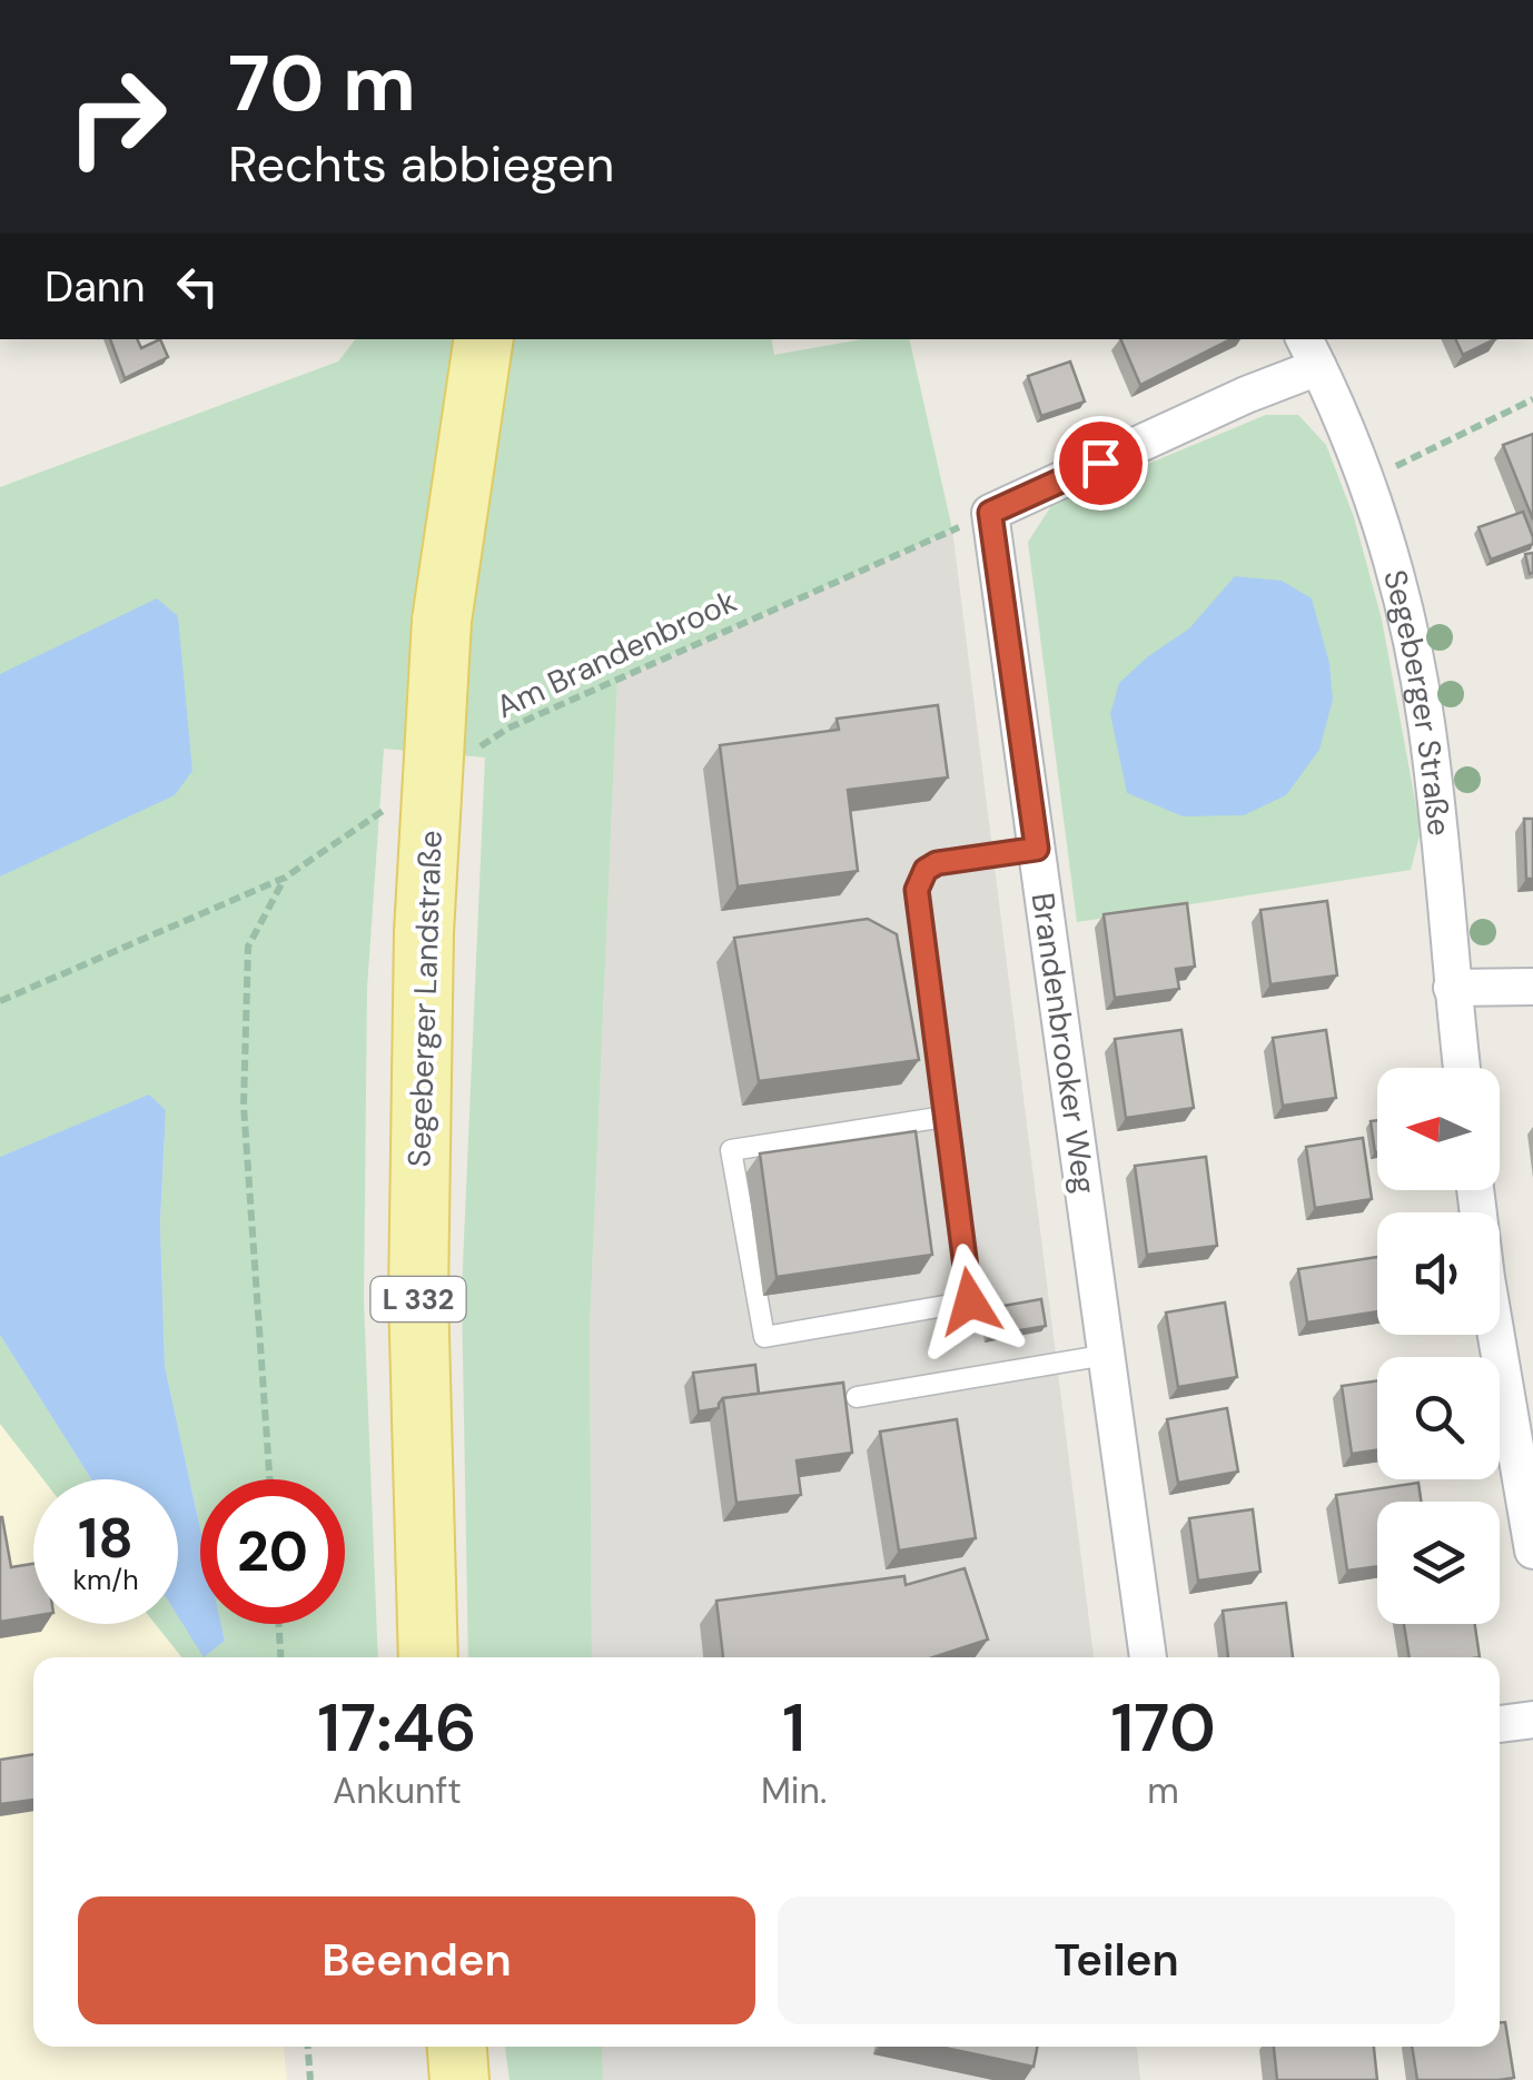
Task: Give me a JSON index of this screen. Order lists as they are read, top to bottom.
{
  "streets": {
    "main road": ["Segeberger Landstraße", "L 332"],
    "street": ["Segeberger Straße", "Brandenbrooker Weg"],
    "path": ["Am Brandenbrook"]
  },
  "crossings": [
    ["Am Brandenbrook", "Brandenbrooker Weg"]
  ],
  "north": "left",
  "page": {
    "turn": ["70 m", "Rechts abbiegen"],
    "then": "Dann",
    "speed": "18 km/h",
    "limit": "20",
    "eta": [
      "17:46",
      "Ankunft",
      "1",
      "Min.",
      "170",
      "m"
    ],
    "buttons": ["Beenden", "Teilen"]
  }
}
